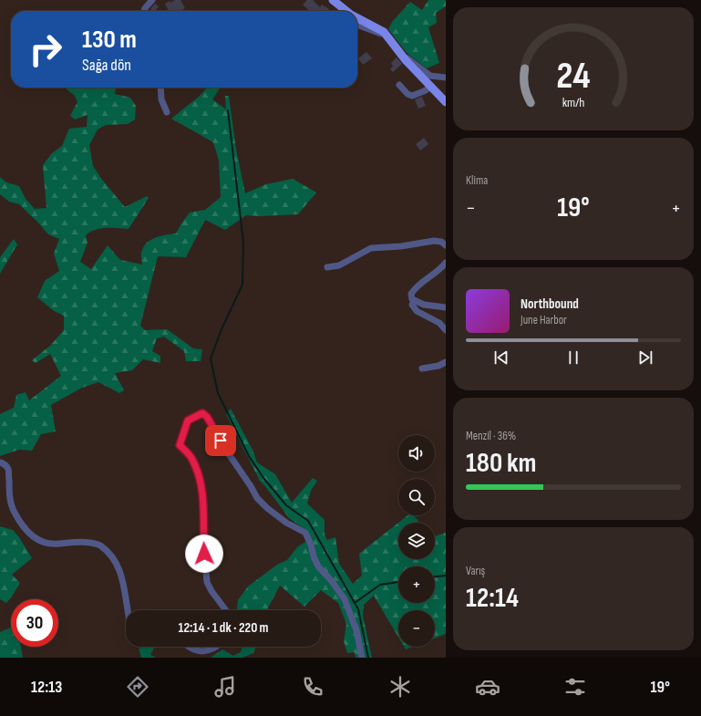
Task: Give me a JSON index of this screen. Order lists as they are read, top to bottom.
{
  "page": {
    "turn": ["130 m", "Sağa dön"],
    "tile": [
      "Klima",
      ["Menzil · 36%", "180 km"],
      ["Varış", "12:14"]
    ],
    "heat": ["−", "19°", "+"],
    "song": ["Northbound", "June Harbor"],
    "map_buttons": ["+", "−"],
    "limit": "30",
    "trip": "12:14 · 1 dk · 220 m",
    "tabs": ["12:13", "19°"],
    "gauge": ["24", "km/h"]
  }
}
